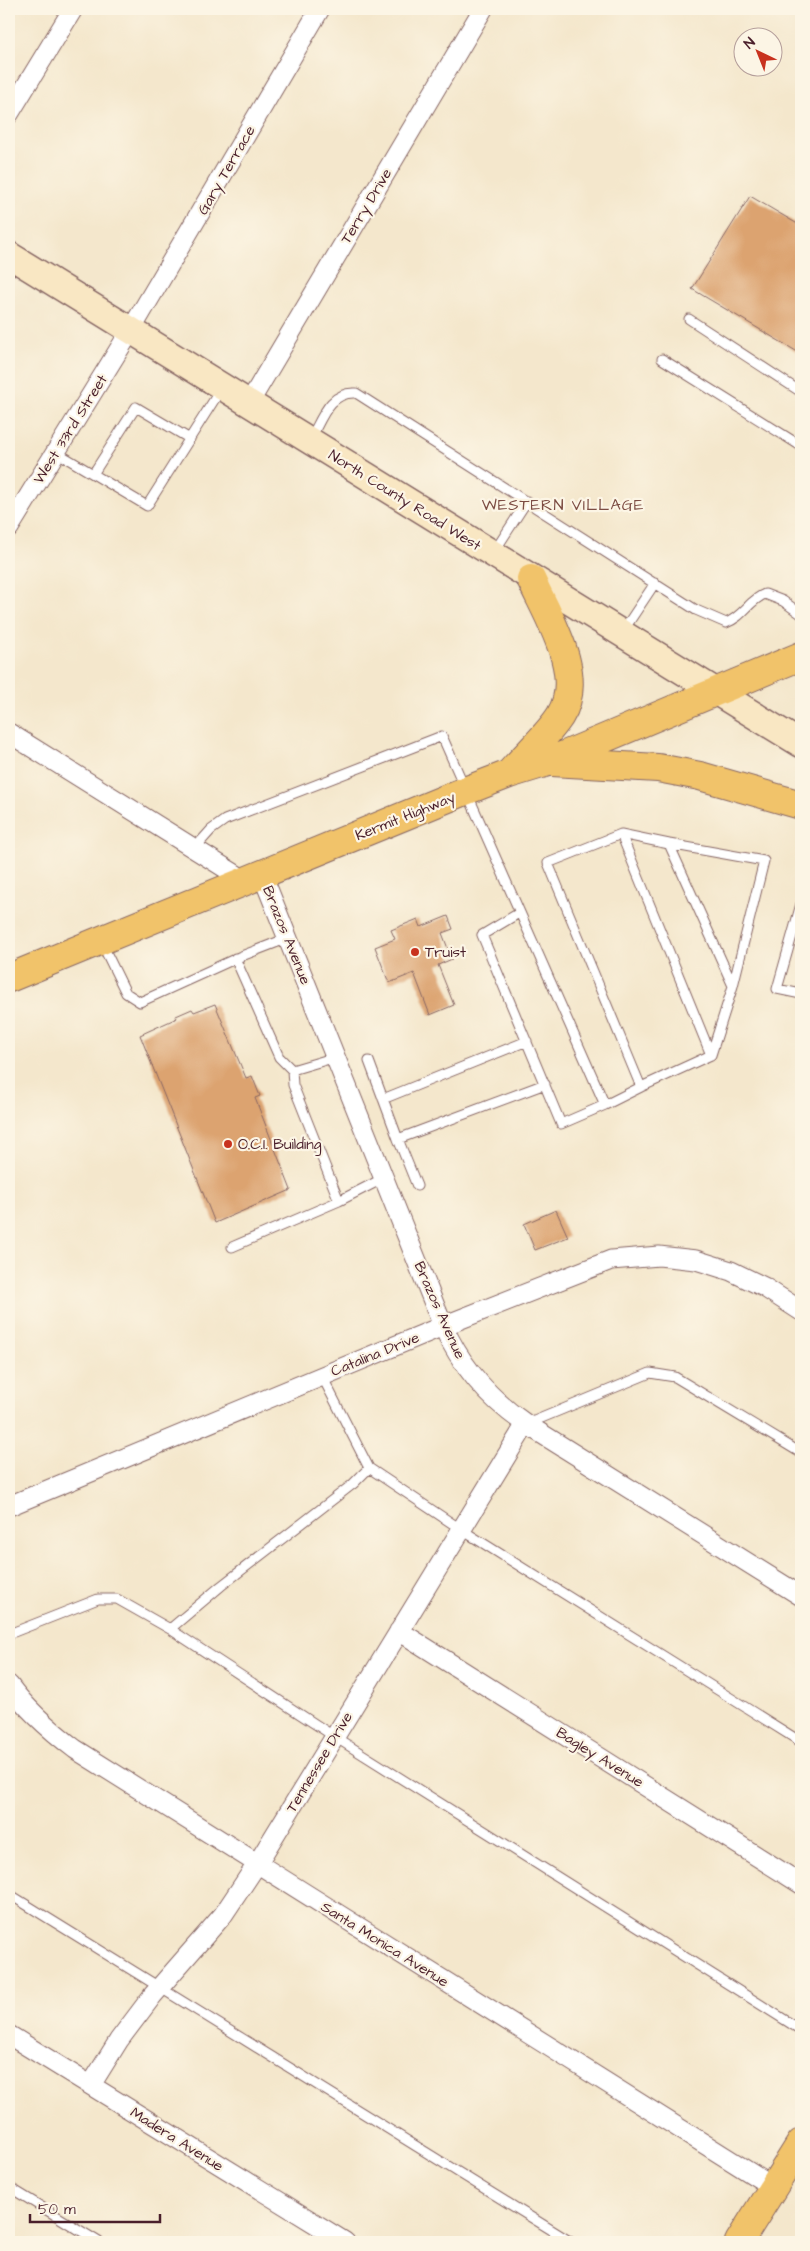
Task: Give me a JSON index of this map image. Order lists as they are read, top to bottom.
{
  "streets": {
    "main road": ["North County Road West", "Kermit Highway"],
    "street": [
      "Gary Terrace",
      "Terry Drive",
      "West 33rd Street",
      "Brazos Avenue",
      "Catalina Drive",
      "Bagley Avenue",
      "Tennessee Drive",
      "Santa Monica Avenue",
      "Madera Avenue"
    ]
  },
  "crossings": [
    ["Gary Terrace", "West 33rd Street"],
    ["Gary Terrace", "North County Road West"],
    ["Terry Drive", "North County Road West"],
    ["West 33rd Street", "North County Road West"],
    ["North County Road West", "Kermit Highway"],
    ["Kermit Highway", "Brazos Avenue"],
    ["Brazos Avenue", "Catalina Drive"],
    ["Brazos Avenue", "Tennessee Drive"],
    ["Bagley Avenue", "Tennessee Drive"],
    ["Tennessee Drive", "Santa Monica Avenue"],
    ["Tennessee Drive", "Madera Avenue"]
  ],
  "districts": ["WESTERN VILLAGE"],
  "places": ["Truist", "O.C.I. Building"],
  "scale_bar": "50 m",
  "north": "top left"
}
